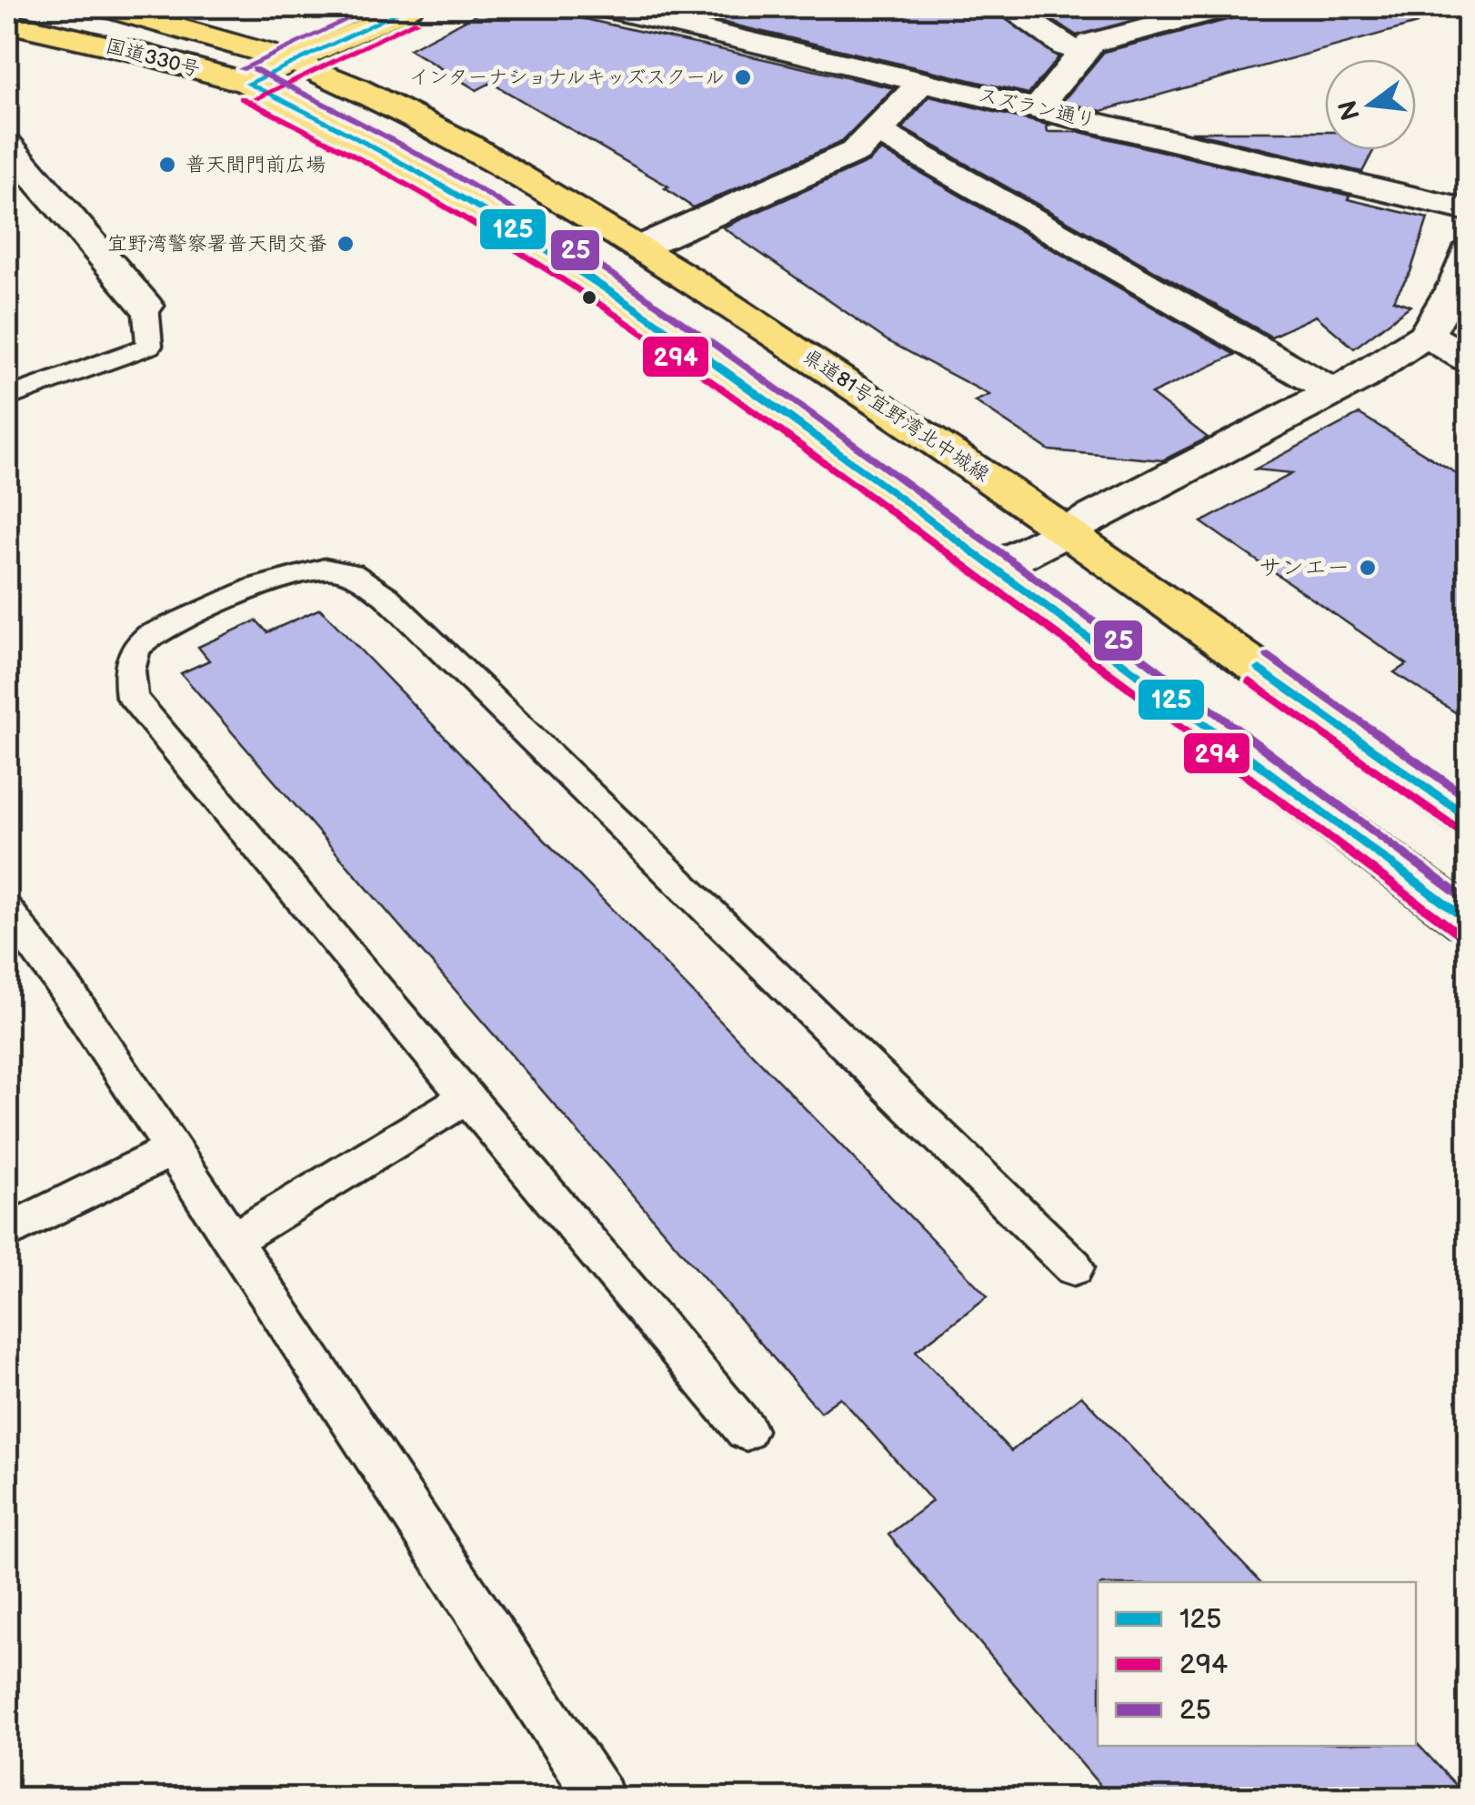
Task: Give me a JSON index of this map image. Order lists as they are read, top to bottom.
{
  "streets": {
    "main road": ["国道330号", "県道81号宜野湾北中城線"],
    "street": ["スズラン通り"]
  },
  "crossings": [
    ["国道330号", "県道81号宜野湾北中城線"]
  ],
  "places": [
    "インターナショナルキッズスクール",
    "普天間門前広場",
    "宜野湾警察署普天間交番",
    "サンエー"
  ],
  "lines": ["transit line 125", "transit line 25", "transit line 294"],
  "legend": ["125", "294", "25"],
  "north": "left"
}
